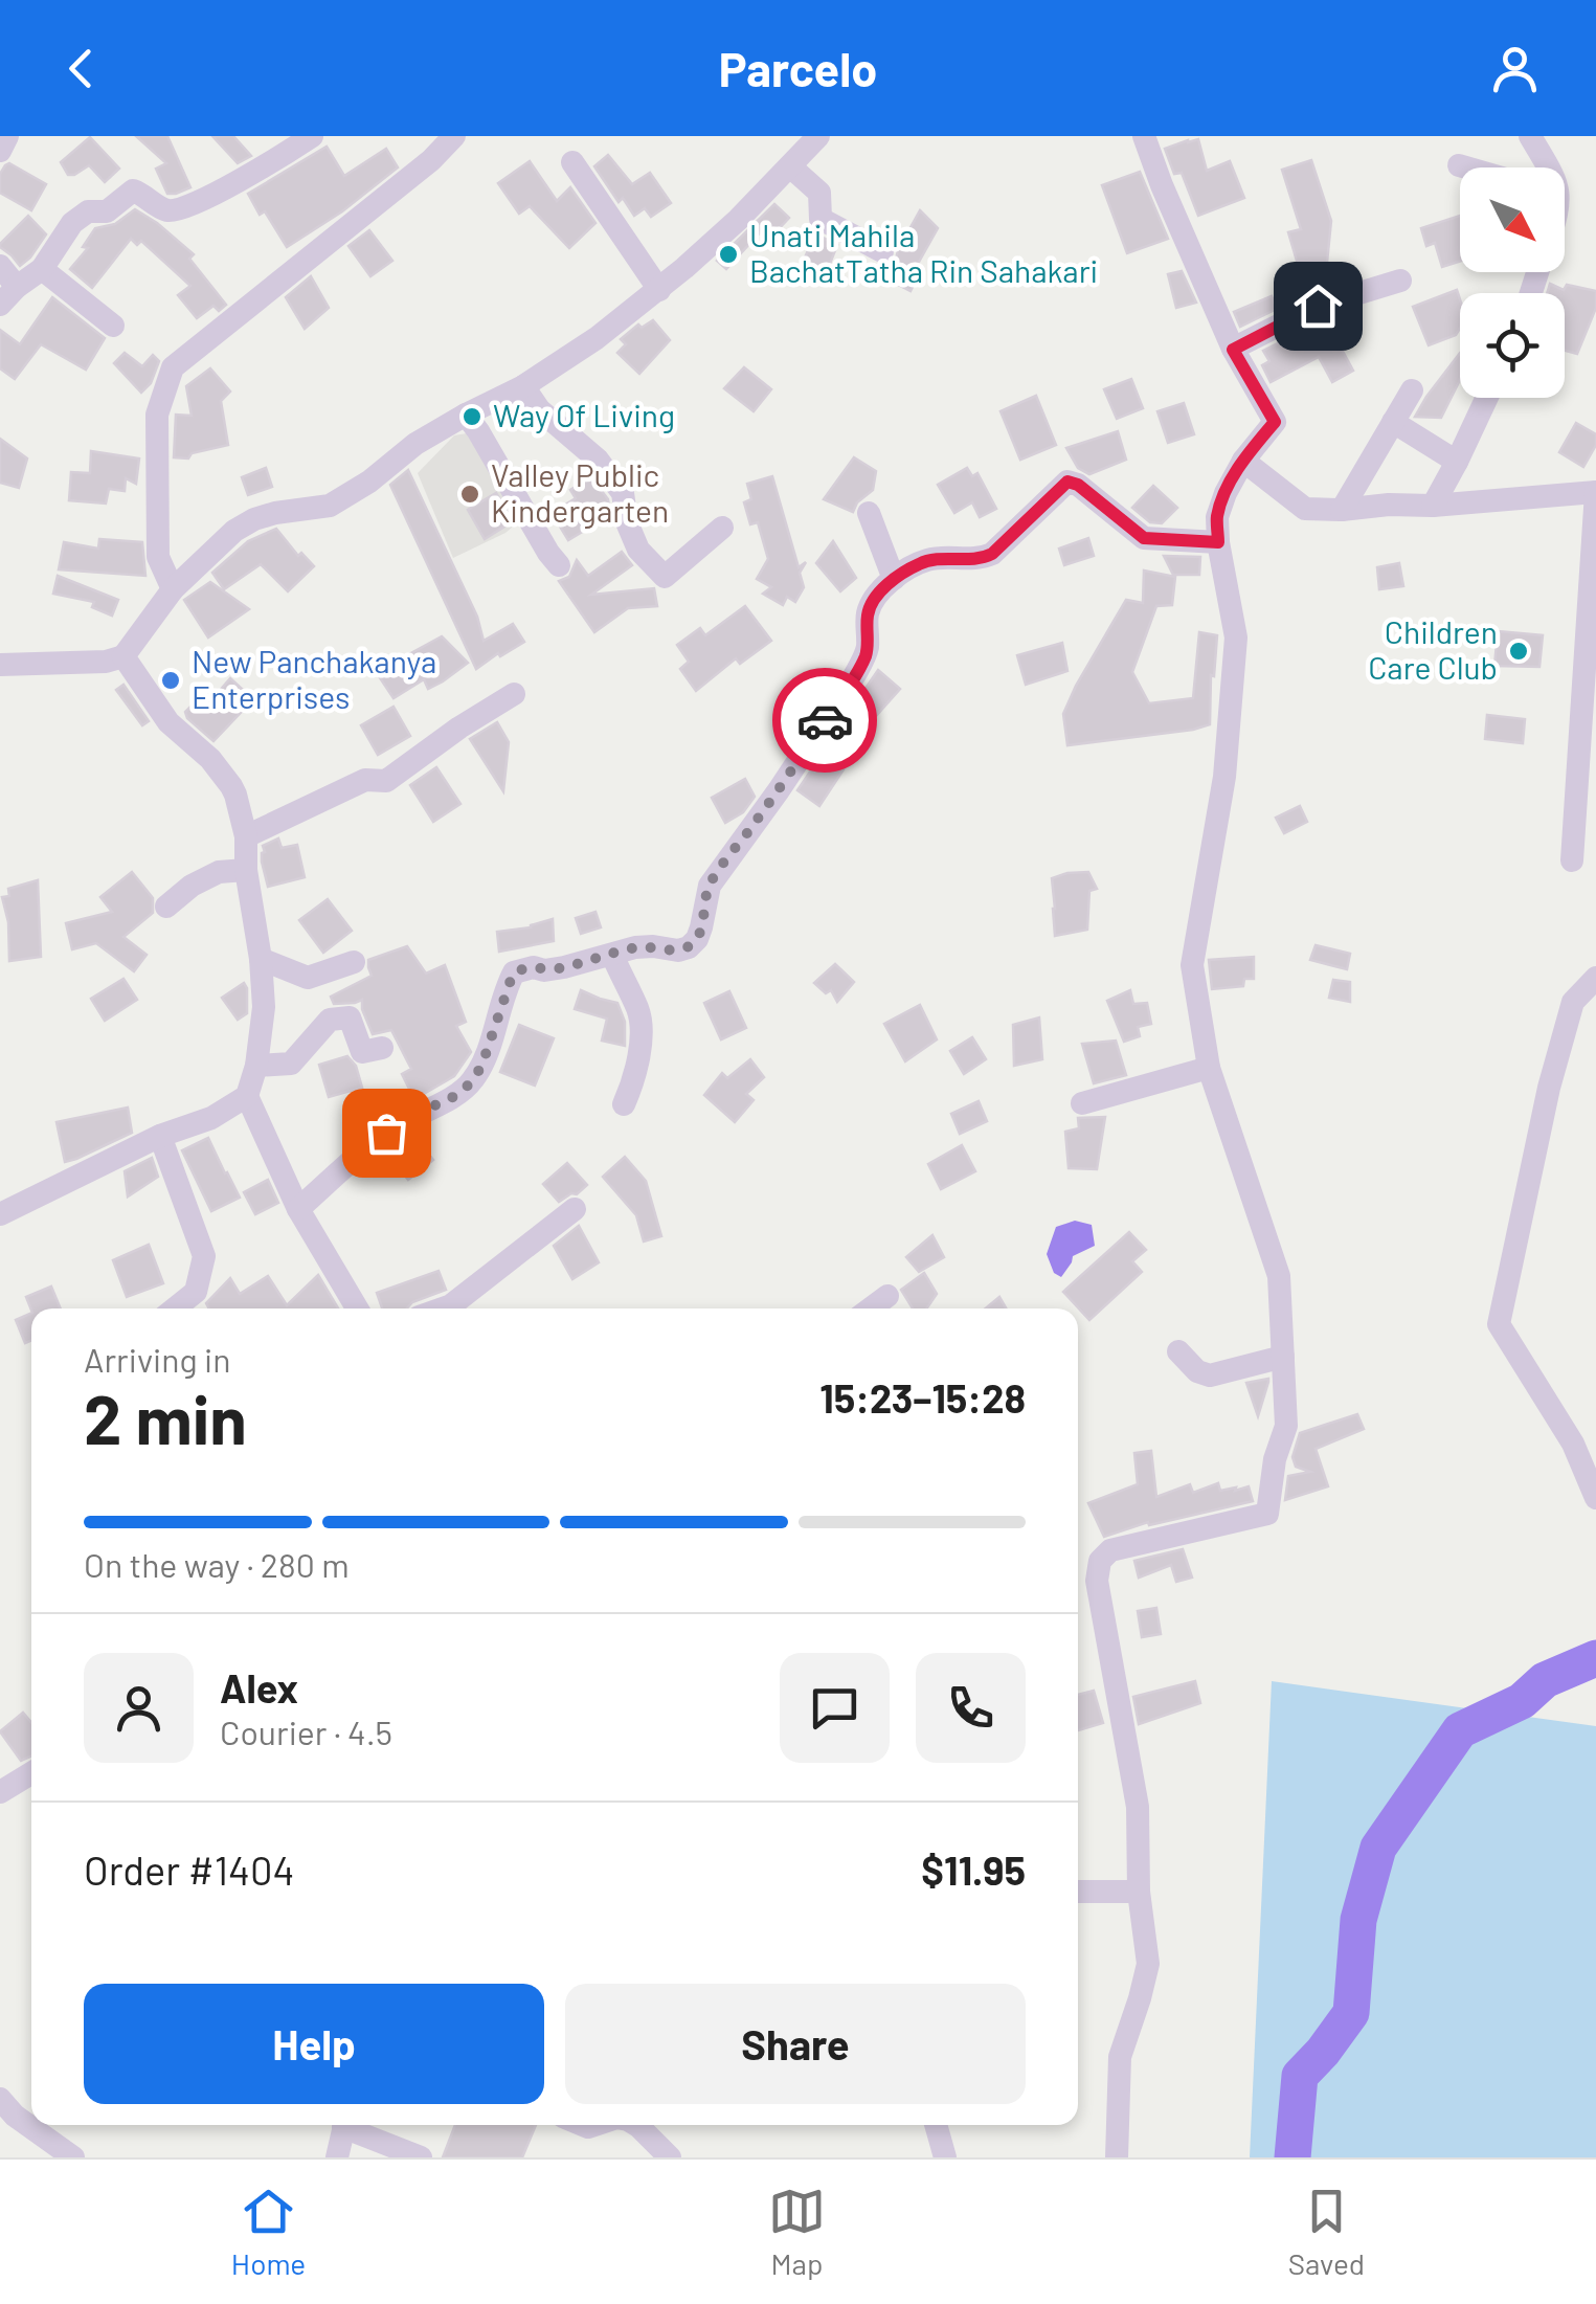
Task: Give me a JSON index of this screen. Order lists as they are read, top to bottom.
{
  "places": [
    "Unati Mahila BachatTatha Rin Sahakari",
    "Way Of Living",
    "Valley Public Kindergarten",
    "Children Care Club",
    "New Panchakanya Enterprises"
  ],
  "north": "bottom right",
  "page": {
    "header": "Parcelo",
    "heading": ["2 min", "Arriving in", "15:23–15:28"],
    "panel": [
      "Alex",
      "Courier · 4.5",
      "Order #1404",
      "$11.95"
    ],
    "bar": "On the way · 280 m",
    "buttons": ["Help", "Share"],
    "tabs": ["Home", "Map", "Saved"]
  }
}
